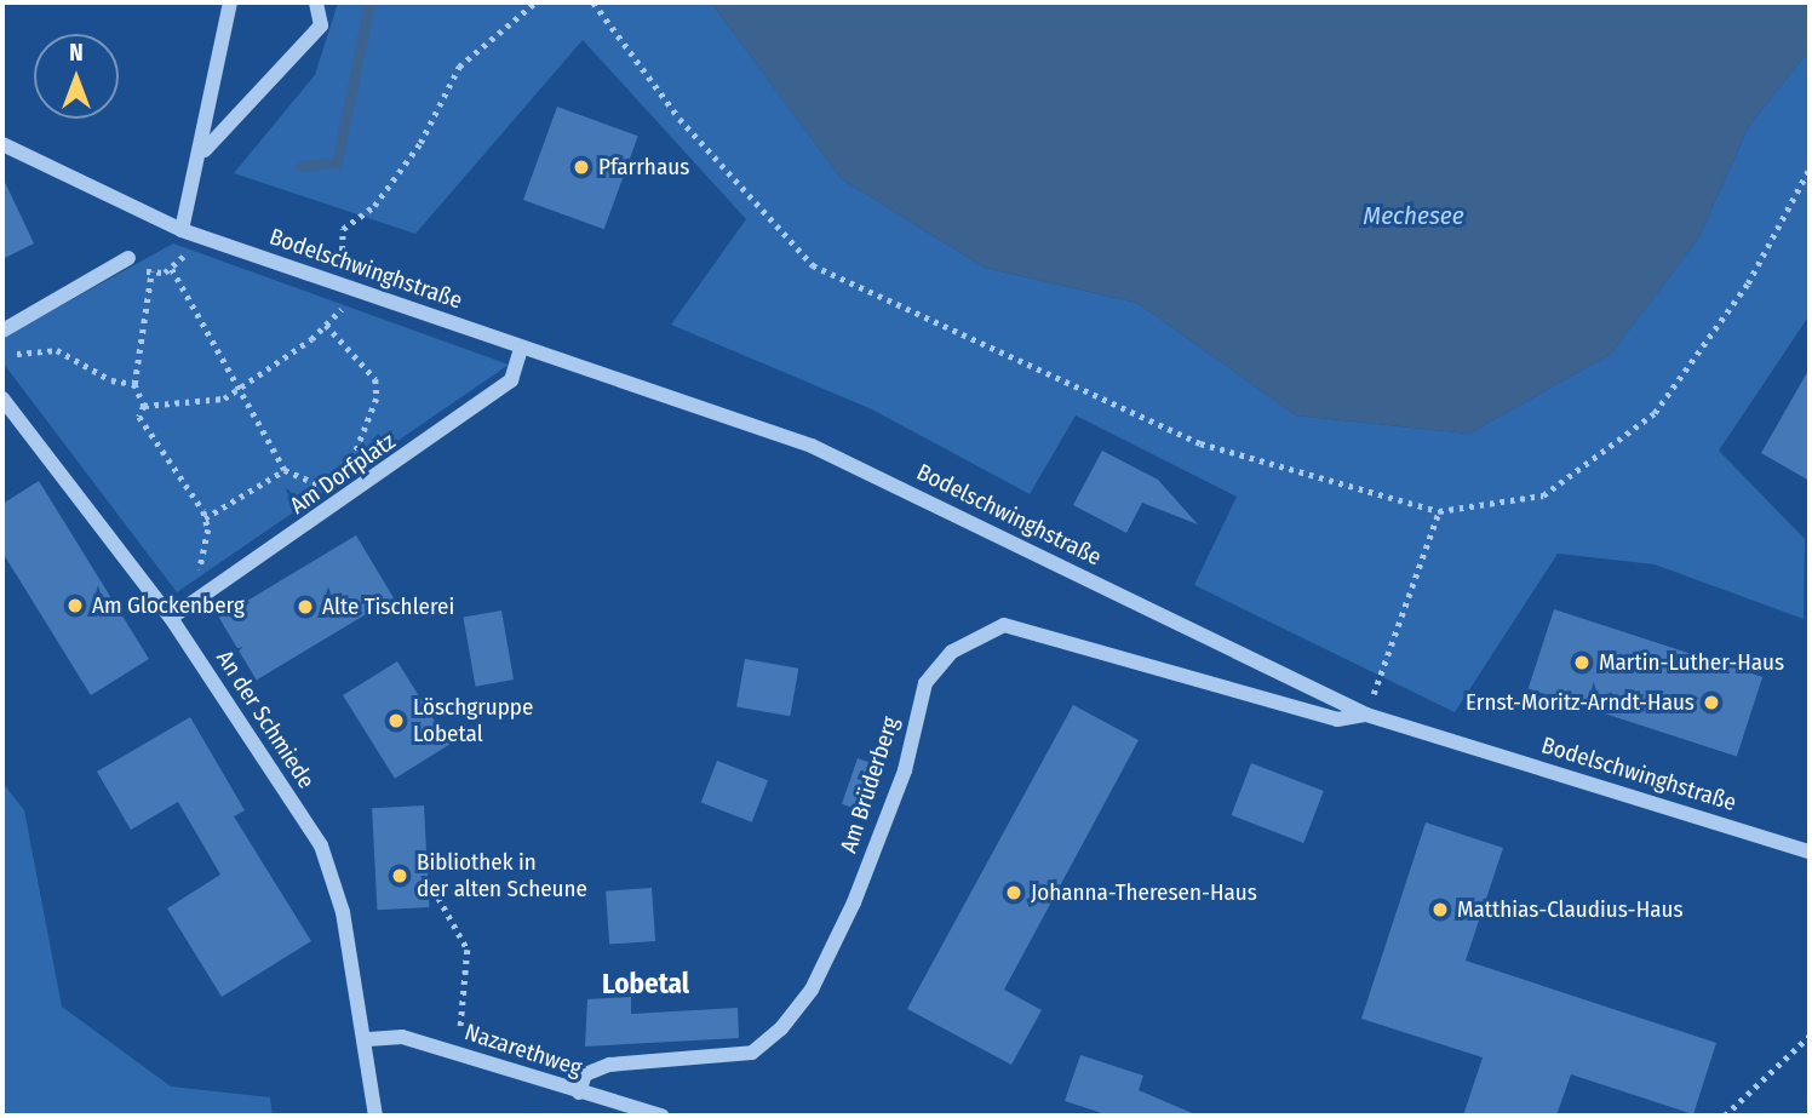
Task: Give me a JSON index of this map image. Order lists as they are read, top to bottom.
{
  "streets": {
    "street": [
      "Bodelschwinghstraße",
      "Am Dorfplatz",
      "An der Schmiede",
      "Am Brüderberg",
      "Nazarethweg"
    ]
  },
  "crossings": [
    ["Bodelschwinghstraße", "Am Dorfplatz"],
    ["Bodelschwinghstraße", "Am Brüderberg"],
    ["Am Dorfplatz", "An der Schmiede"],
    ["An der Schmiede", "Nazarethweg"],
    ["Am Brüderberg", "Nazarethweg"]
  ],
  "districts": ["Lobetal"],
  "water": ["Mechesee"],
  "places": [
    "Pfarrhaus",
    "Am Glockenberg",
    "Alte Tischlerei",
    "Martin-Luther-Haus",
    "Ernst-Moritz-Arndt-Haus",
    "Löschgruppe Lobetal",
    "Bibliothek in der alten Scheune",
    "Johanna-Theresen-Haus",
    "Matthias-Claudius-Haus"
  ],
  "north": "top"
}
